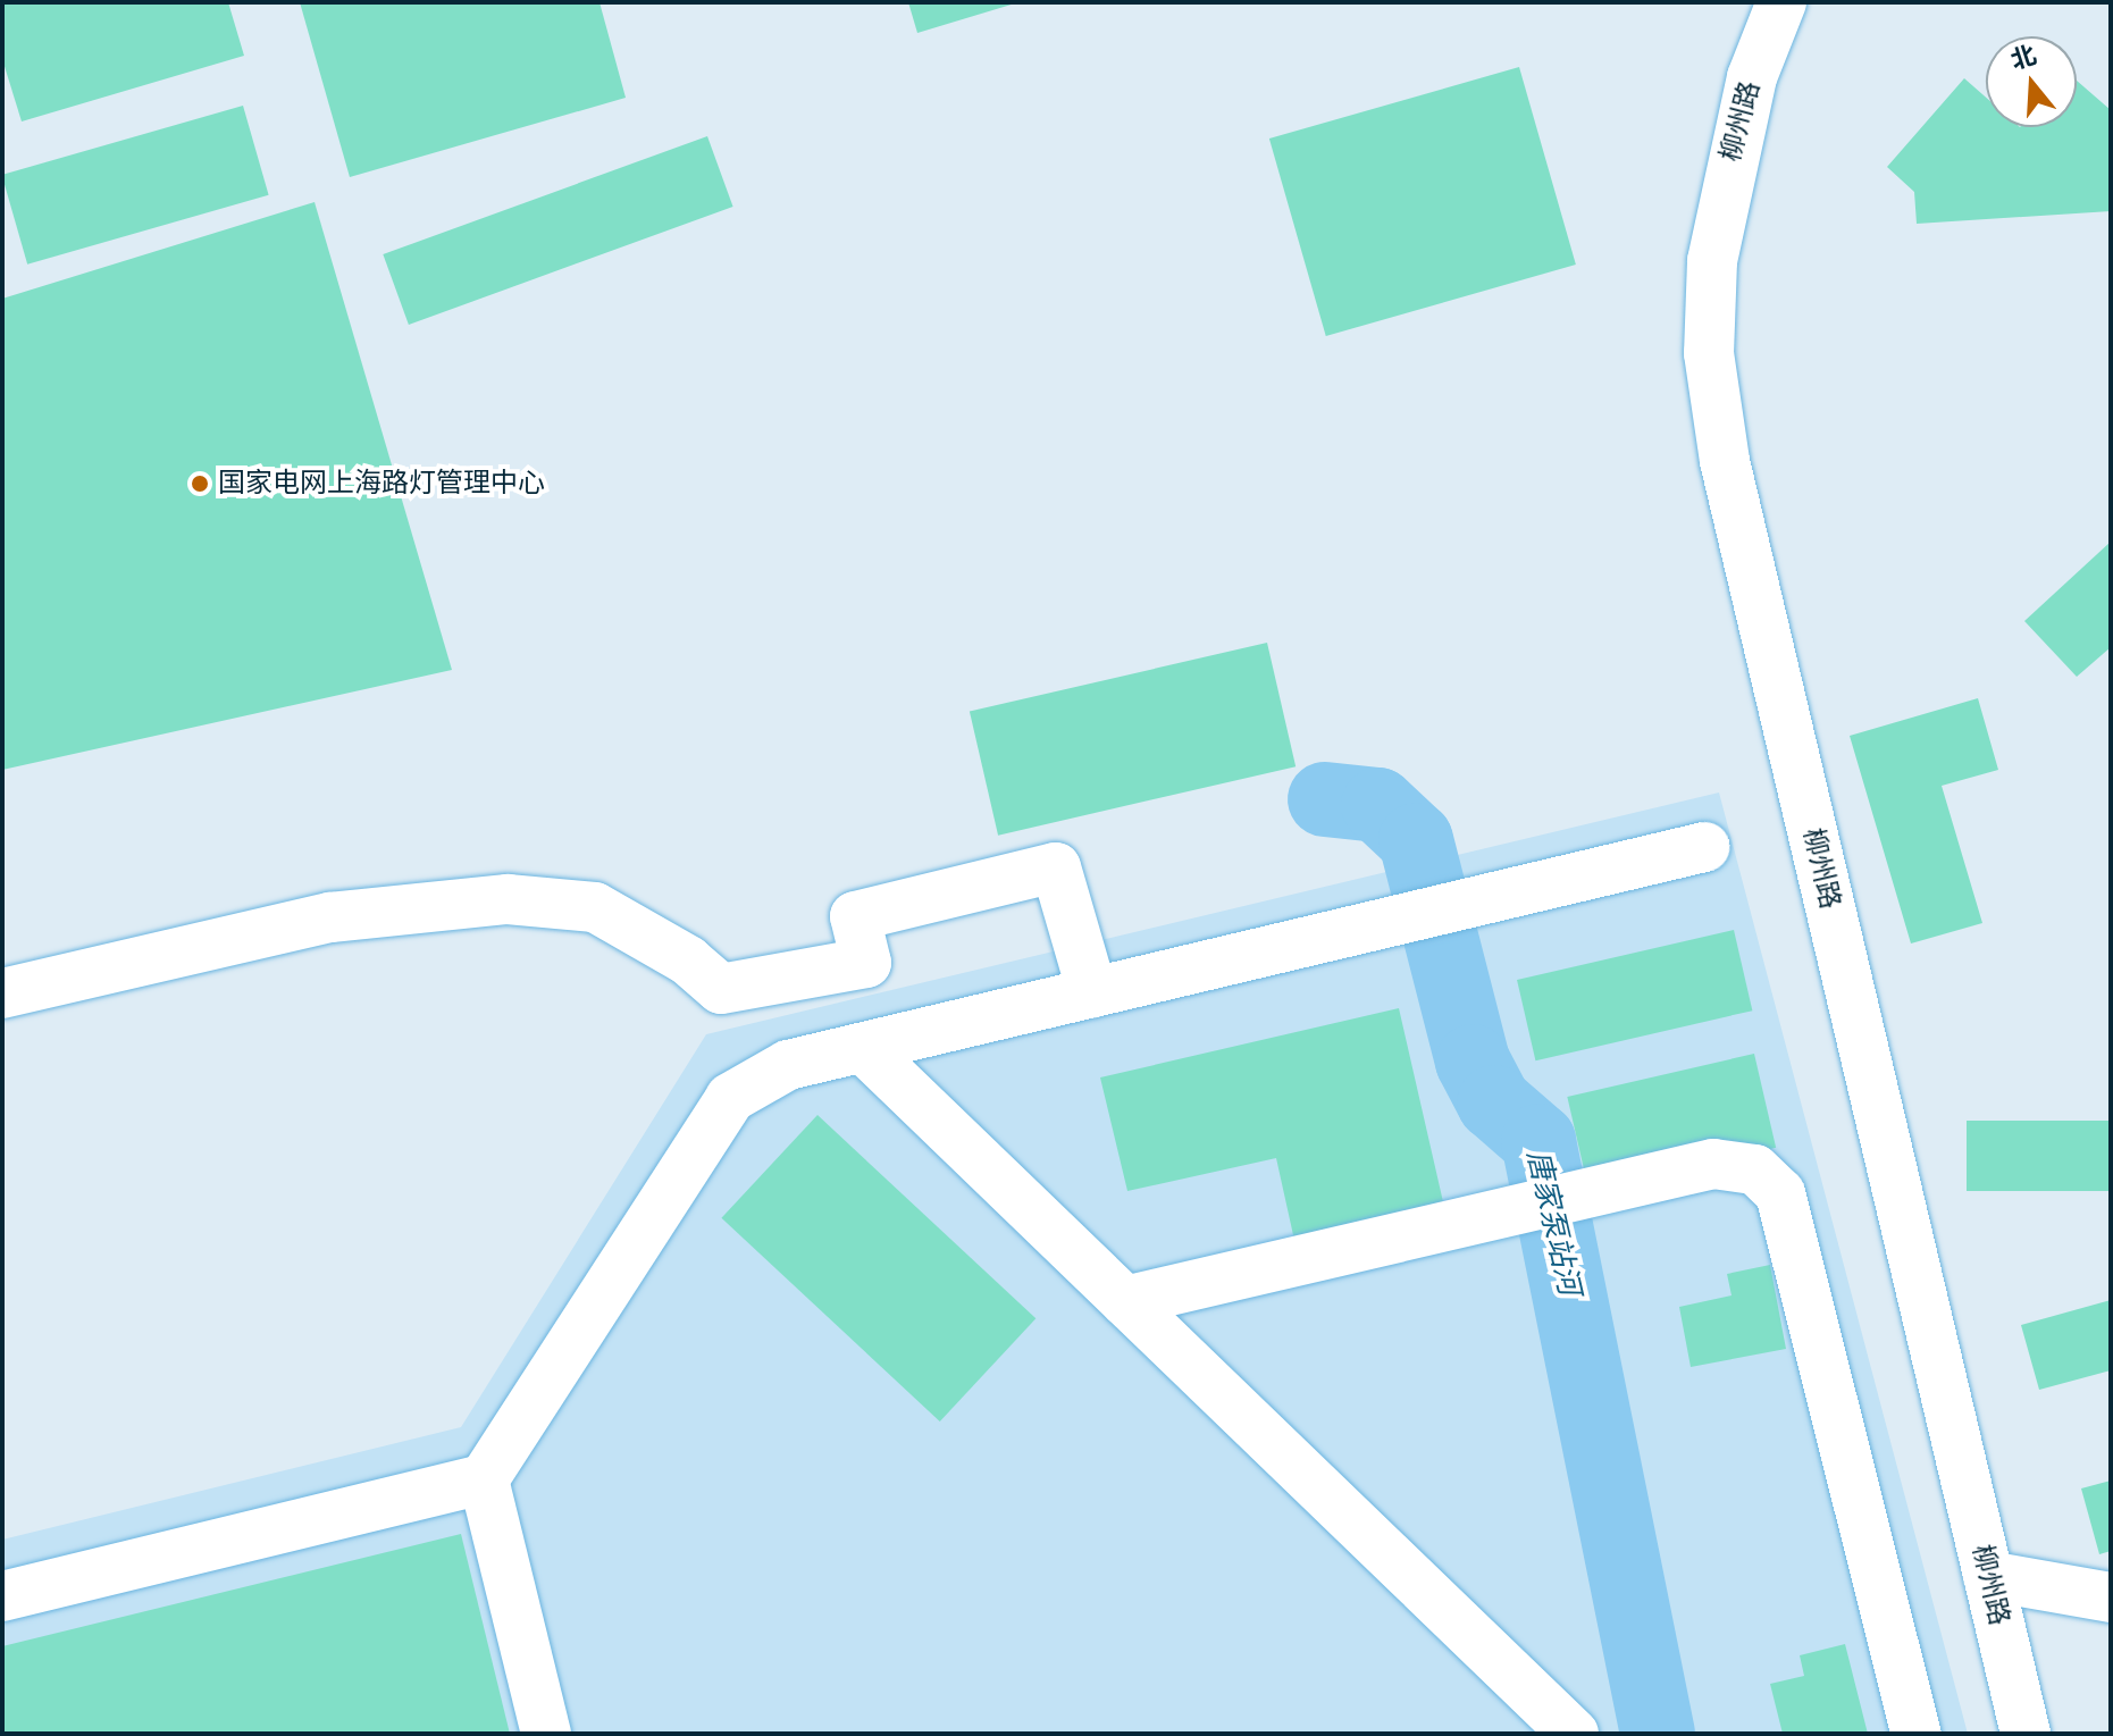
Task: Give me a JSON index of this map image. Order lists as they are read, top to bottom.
{
  "streets": {
    "street": ["柳州路"]
  },
  "water": ["唐家泵站河"],
  "places": ["国家电网上海路灯管理中心"],
  "north": "top"
}
